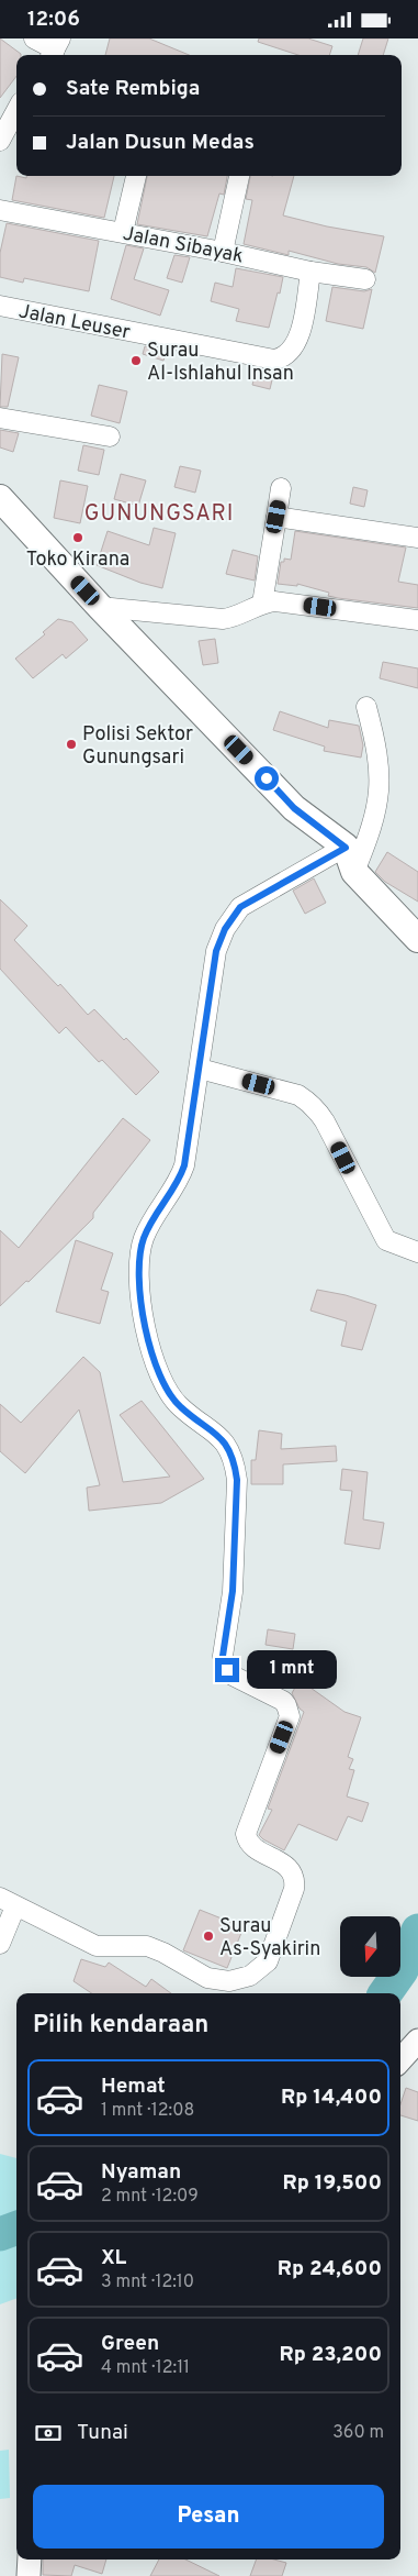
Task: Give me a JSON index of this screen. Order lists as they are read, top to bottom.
{
  "streets": {
    "street": ["Jalan Sibayak", "Jalan Leuser"]
  },
  "crossings": [
    ["Jalan Sibayak", "Jalan Leuser"]
  ],
  "districts": ["GUNUNGSARI"],
  "places": [
    "Surau Al-Ishlahul Insan",
    "Toko Kirana",
    "Polisi Sektor Gunungsari",
    "Surau As-Syakirin"
  ],
  "north": "bottom",
  "page": {
    "status": "12:06",
    "banner": ["Sate Rembiga", "Jalan Dusun Medas"],
    "bubble": "1 mnt",
    "heading": "Pilih kendaraan",
    "list": [
      {
        "name": "Hemat",
        "note": "1 mnt · 12:08",
        "value": "Rp 14,400"
      },
      {
        "name": "Nyaman",
        "note": "2 mnt · 12:09",
        "value": "Rp 19,500"
      },
      {
        "name": "XL",
        "note": "3 mnt · 12:10",
        "value": "Rp 24,600"
      },
      {
        "name": "Green",
        "note": "4 mnt · 12:11",
        "value": "Rp 23,200"
      }
    ],
    "pay": ["Tunai", "360 m"],
    "buttons": "Pesan"
  }
}
